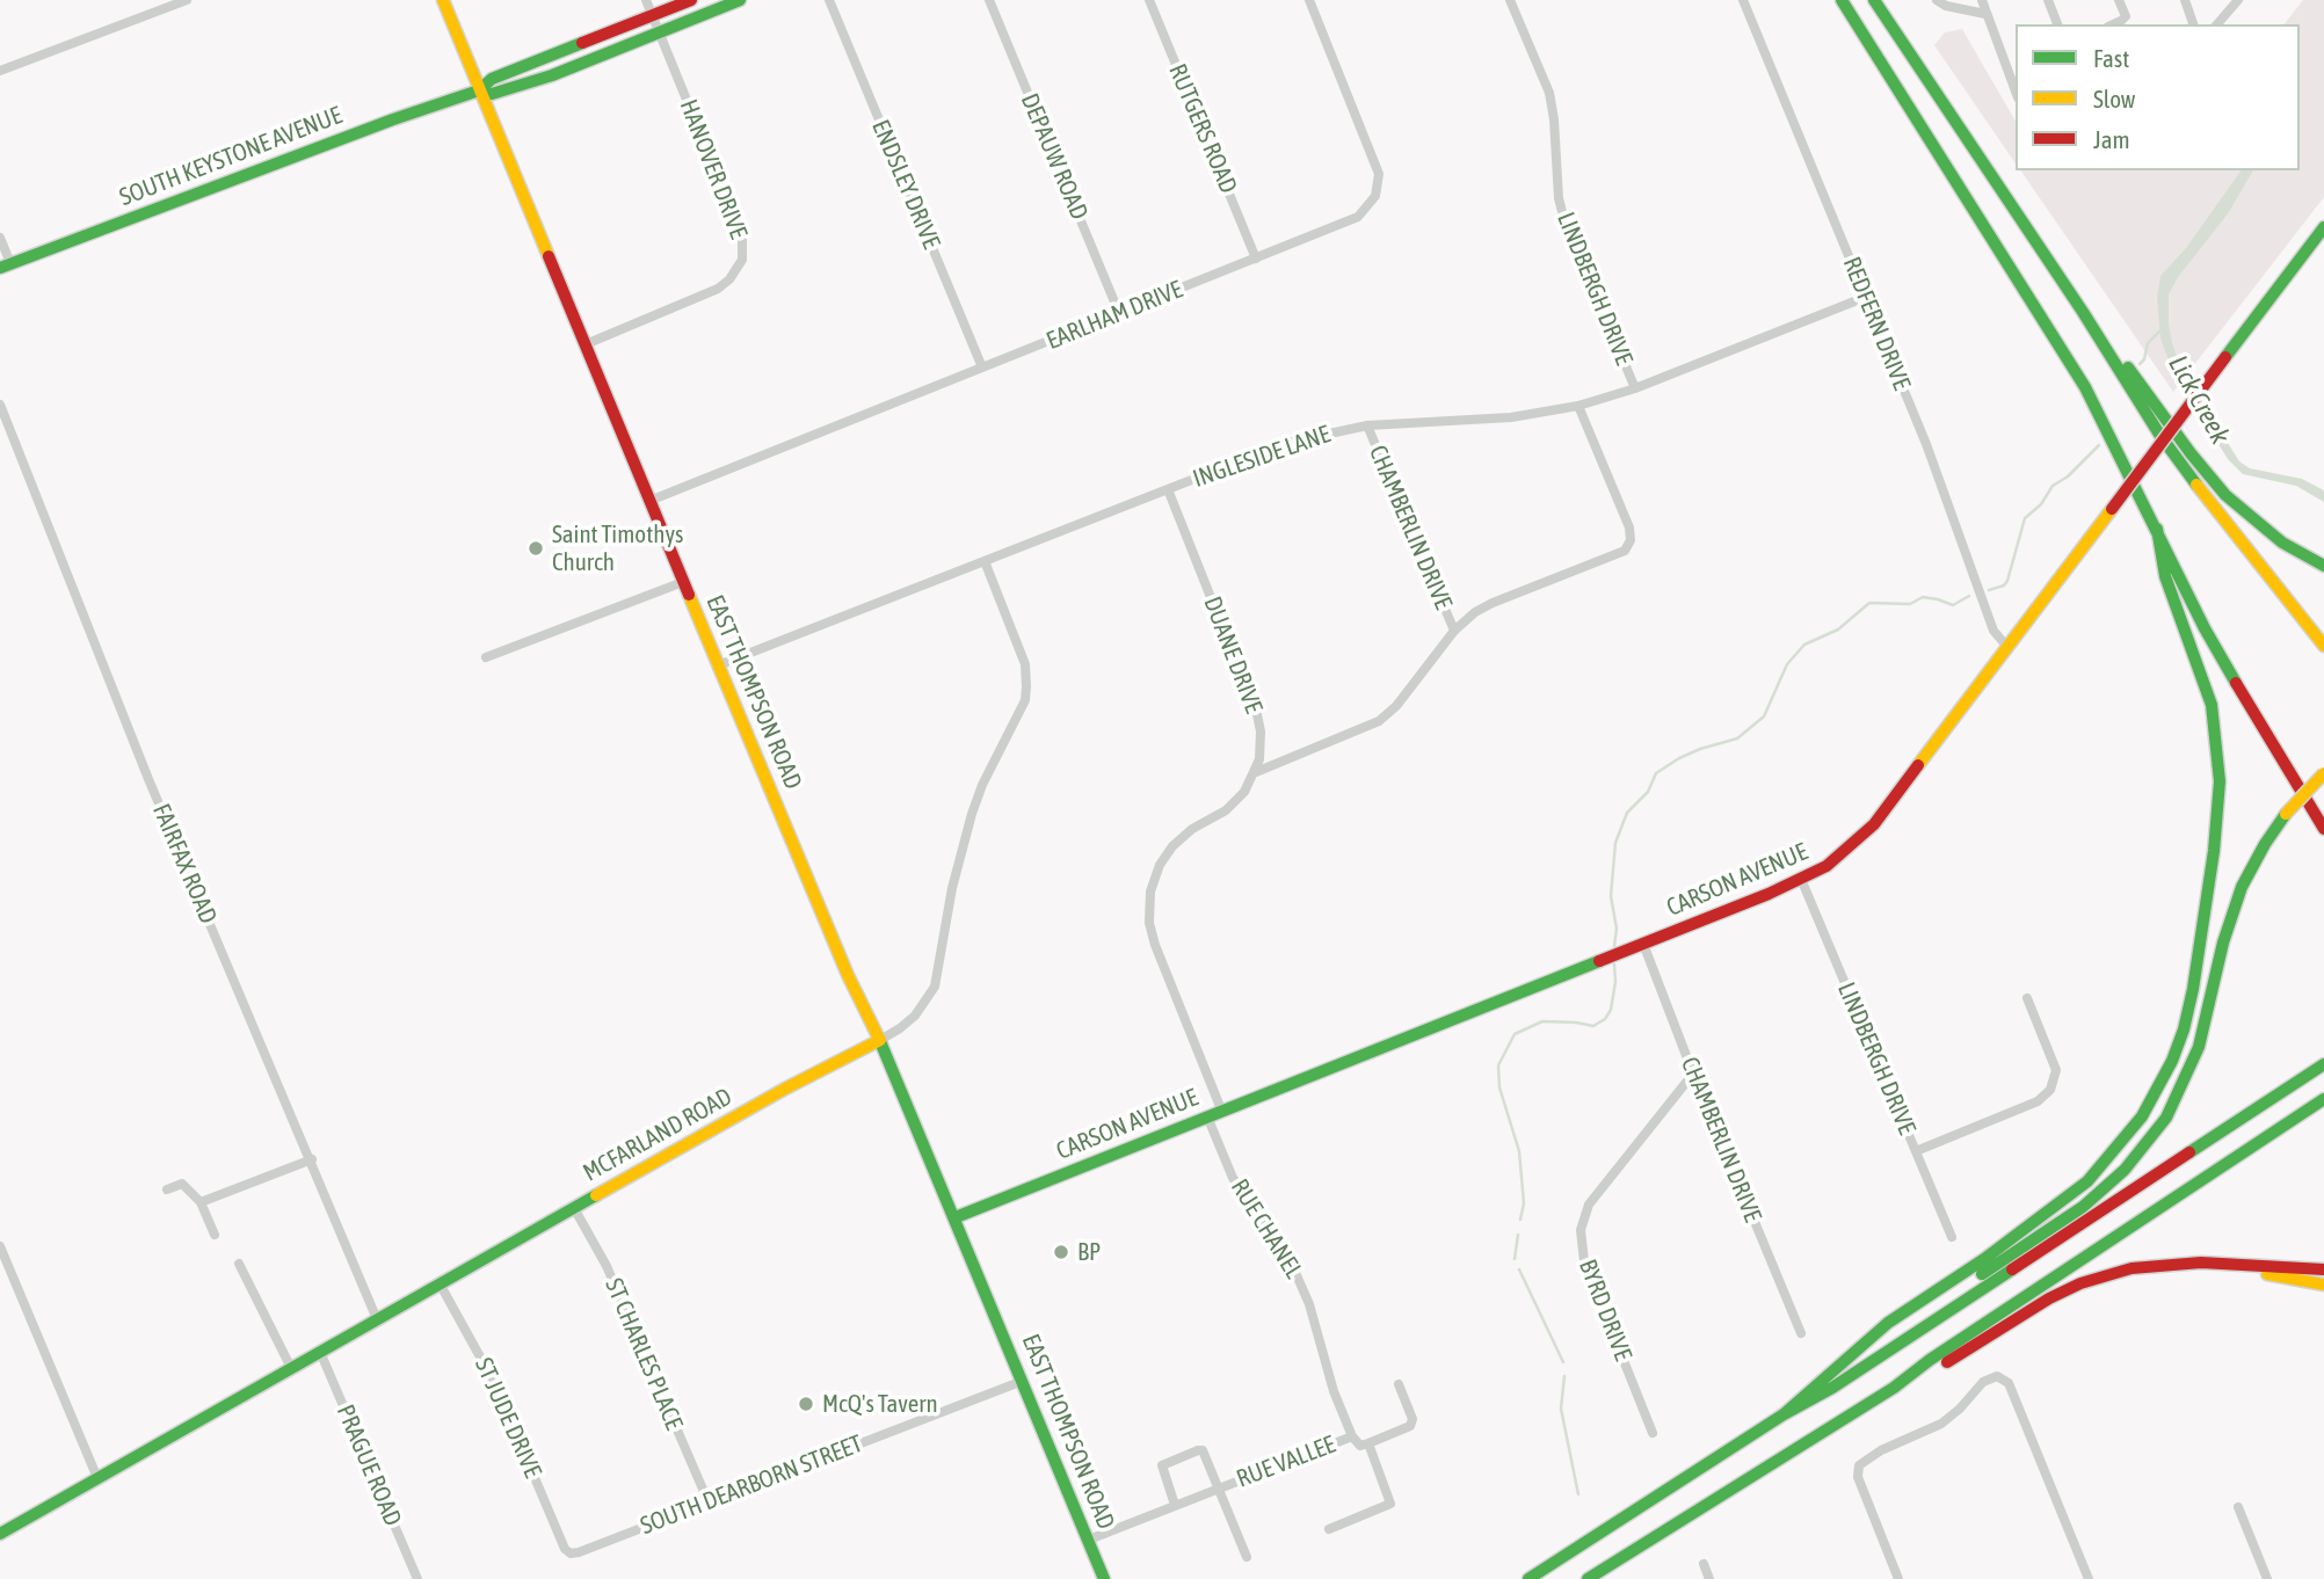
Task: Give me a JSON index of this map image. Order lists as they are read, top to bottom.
{
  "streets": {
    "main road": [
      "SOUTH KEYSTONE AVENUE",
      "EAST THOMPSON ROAD",
      "CARSON AVENUE",
      "MCFARLAND ROAD"
    ],
    "street": [
      "RUTGERS ROAD",
      "DEPAUW ROAD",
      "HANOVER DRIVE",
      "ENDSLEY DRIVE",
      "LINDBERGH DRIVE",
      "EARLHAM DRIVE",
      "REDFERN DRIVE",
      "INGLESIDE LANE",
      "CHAMBERLIN DRIVE",
      "DUANE DRIVE",
      "FAIRFAX ROAD",
      "RUE CHANEL",
      "BYRD DRIVE",
      "ST CHARLES PLACE",
      "ST JUDE DRIVE",
      "RUE VALLEE",
      "PRAGUE ROAD",
      "SOUTH DEARBORN STREET"
    ]
  },
  "crossings": [
    ["RUTGERS ROAD", "EARLHAM DRIVE"],
    ["SOUTH KEYSTONE AVENUE", "HANOVER DRIVE"],
    ["SOUTH KEYSTONE AVENUE", "EAST THOMPSON ROAD"],
    ["DEPAUW ROAD", "EARLHAM DRIVE"],
    ["HANOVER DRIVE", "EAST THOMPSON ROAD"],
    ["ENDSLEY DRIVE", "EARLHAM DRIVE"],
    ["LINDBERGH DRIVE", "INGLESIDE LANE"],
    ["LINDBERGH DRIVE", "CARSON AVENUE"],
    ["EARLHAM DRIVE", "EAST THOMPSON ROAD"],
    ["REDFERN DRIVE", "INGLESIDE LANE"],
    ["REDFERN DRIVE", "CARSON AVENUE"],
    ["INGLESIDE LANE", "CHAMBERLIN DRIVE"],
    ["INGLESIDE LANE", "DUANE DRIVE"],
    ["INGLESIDE LANE", "EAST THOMPSON ROAD"],
    ["INGLESIDE LANE", "MCFARLAND ROAD"],
    ["CHAMBERLIN DRIVE", "CARSON AVENUE"],
    ["CHAMBERLIN DRIVE", "BYRD DRIVE"],
    ["EAST THOMPSON ROAD", "CARSON AVENUE"],
    ["EAST THOMPSON ROAD", "MCFARLAND ROAD"],
    ["EAST THOMPSON ROAD", "RUE VALLEE"],
    ["EAST THOMPSON ROAD", "SOUTH DEARBORN STREET"],
    ["FAIRFAX ROAD", "MCFARLAND ROAD"],
    ["CARSON AVENUE", "RUE CHANEL"],
    ["MCFARLAND ROAD", "ST CHARLES PLACE"],
    ["MCFARLAND ROAD", "ST JUDE DRIVE"],
    ["MCFARLAND ROAD", "PRAGUE ROAD"],
    ["RUE CHANEL", "RUE VALLEE"],
    ["ST CHARLES PLACE", "SOUTH DEARBORN STREET"],
    ["ST JUDE DRIVE", "SOUTH DEARBORN STREET"]
  ],
  "water": ["Lick Creek"],
  "places": ["Saint Timothys Church", "BP", "McQ's Tavern"],
  "legend": ["Fast", "Slow", "Jam"]
}
